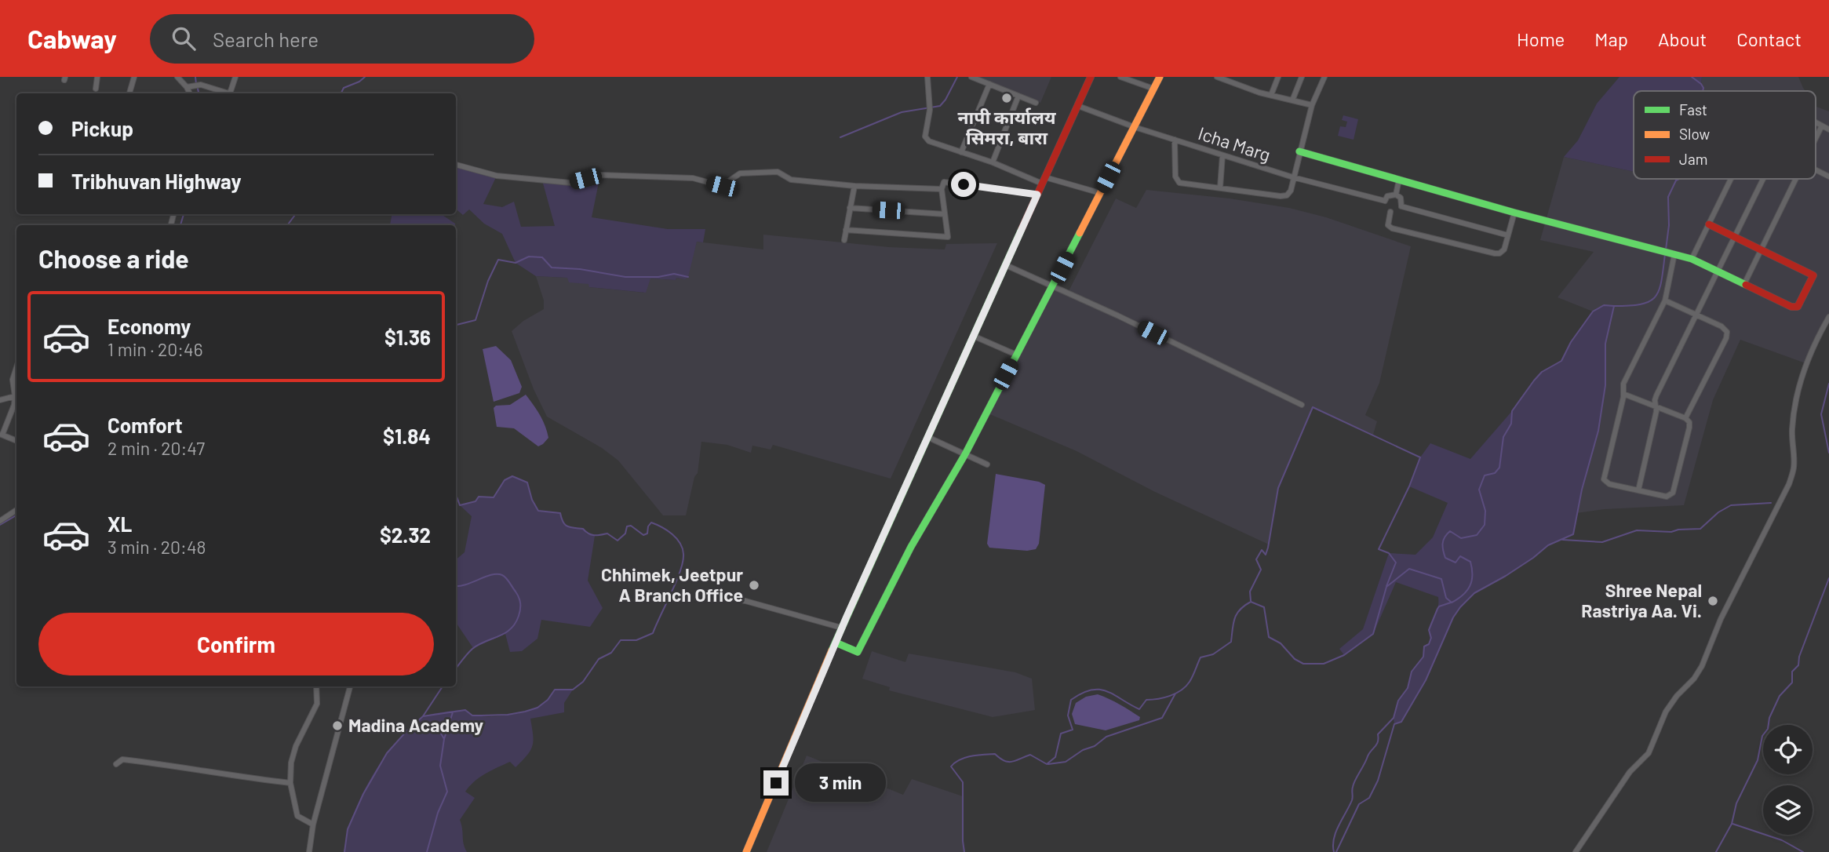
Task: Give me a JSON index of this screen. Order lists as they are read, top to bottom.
{
  "streets": {
    "street": ["Icha Marg"]
  },
  "places": [
    "नापी कार्यालय सिमरा, बारा",
    "Chhimek, Jeetpur A Branch Office",
    "Shree Nepal Rastriya Aa. Vi.",
    "Madina Academy"
  ],
  "legend": ["Fast", "Slow", "Jam"],
  "page": {
    "header": "Cabway",
    "search": "Search here",
    "nav": [
      "Home",
      "Map",
      "About",
      "Contact"
    ],
    "banner": ["Pickup", "Tribhuvan Highway"],
    "heading": "Choose a ride",
    "list": [
      {
        "name": "Economy",
        "note": "1 min · 20:46",
        "value": "$1.36"
      },
      {
        "name": "Comfort",
        "note": "2 min · 20:47",
        "value": "$1.84"
      },
      {
        "name": "XL",
        "note": "3 min · 20:48",
        "value": "$2.32"
      }
    ],
    "buttons": "Confirm",
    "bubble": "3 min"
  }
}
